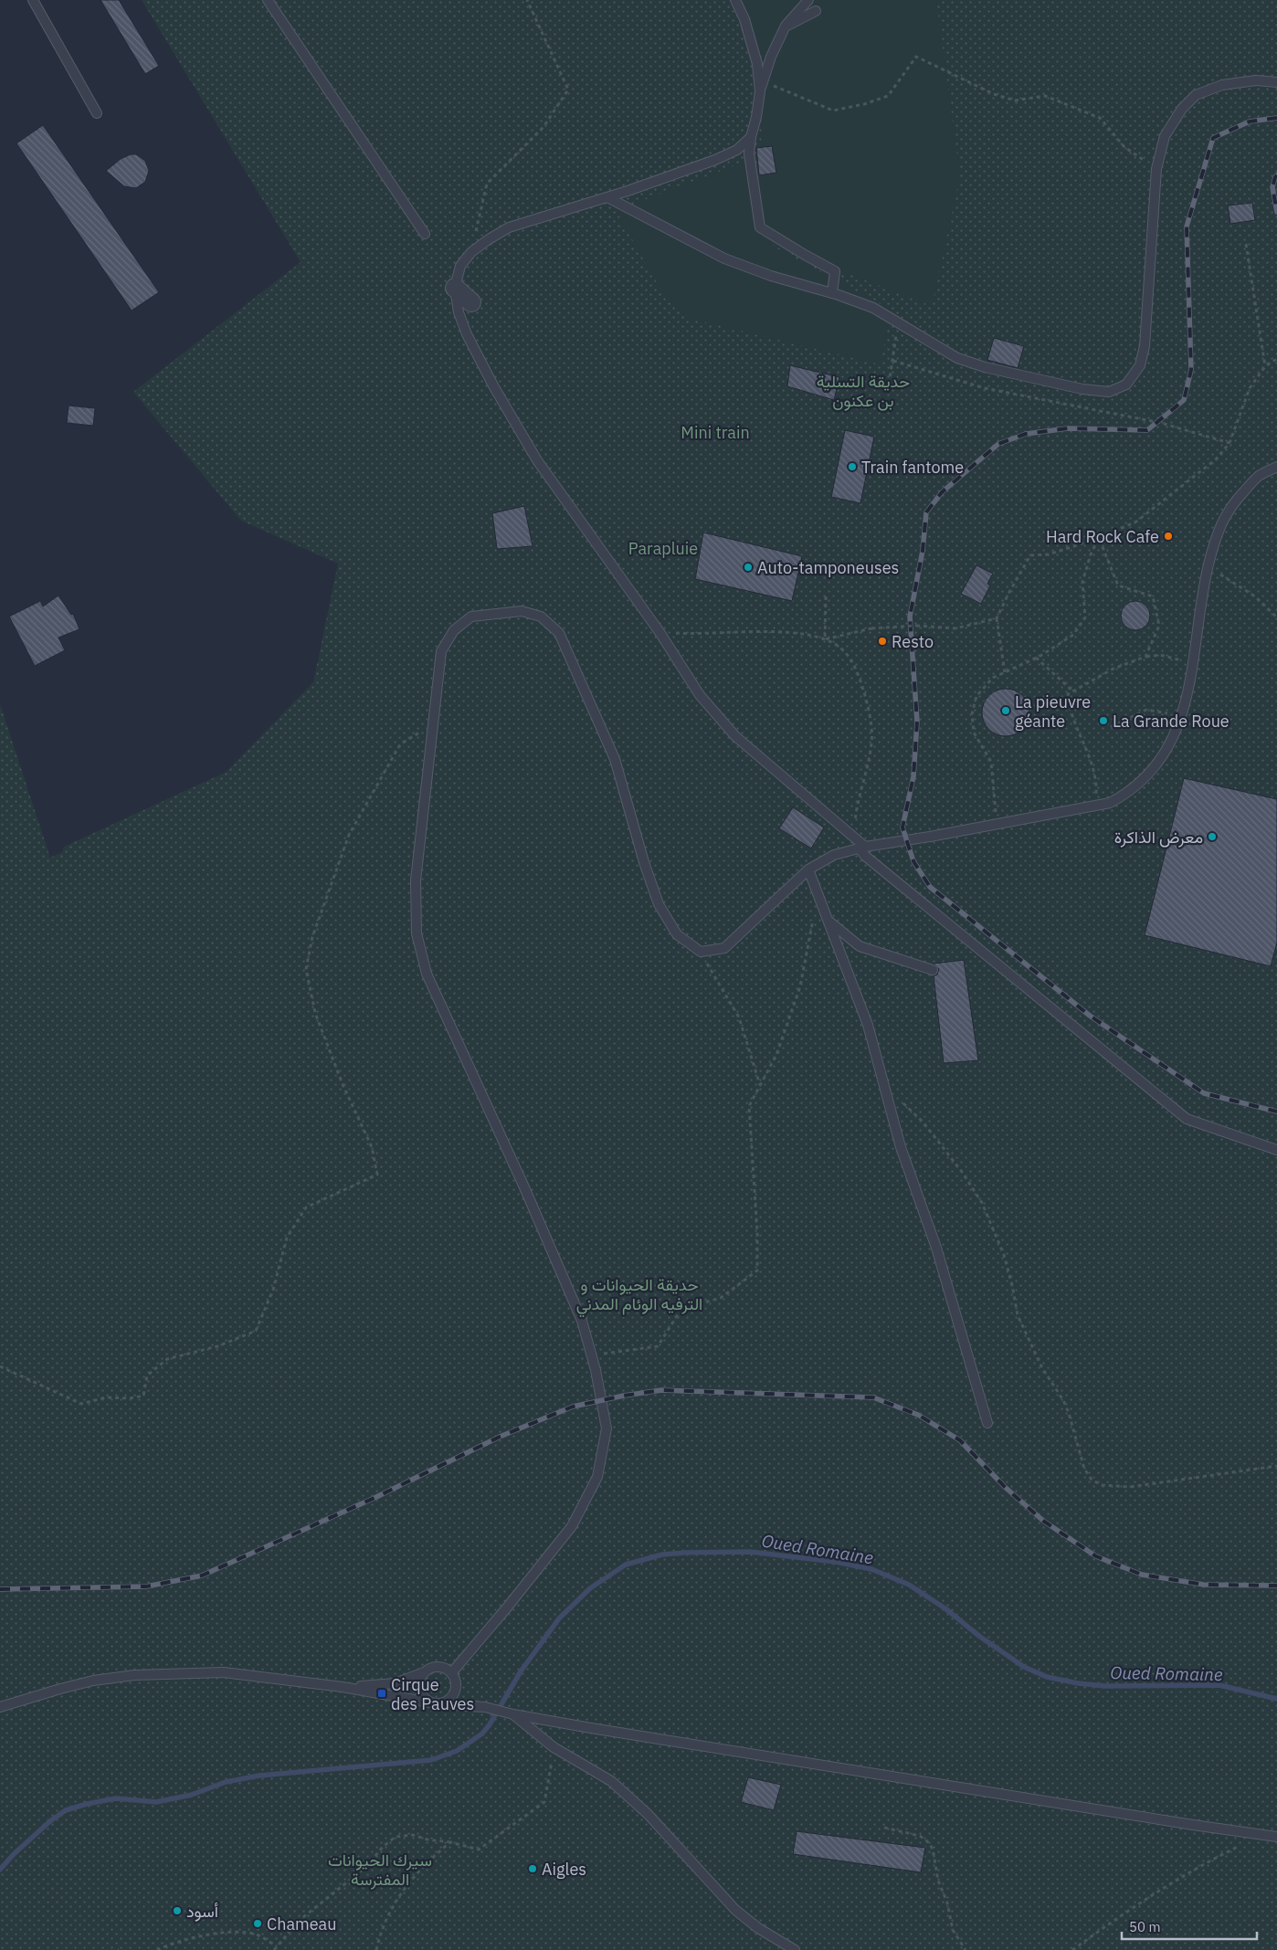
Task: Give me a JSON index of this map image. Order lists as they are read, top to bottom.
{
  "water": ["Oued Romaine"],
  "parks": [
    "حديقة التسلية بن عكنون",
    "Mini train",
    "Parapluie",
    "حديقة الحيوانات و الترفيه الوئام المدني",
    "سيرك الحيوانات المفترسة"
  ],
  "places": {
    "other": [
      "Train fantome",
      "Hard Rock Cafe",
      "Auto-tamponeuses",
      "Resto",
      "La pieuvre géante",
      "La Grande Roue",
      "معرض الذاكرة",
      "Aigles",
      "أسود",
      "Chameau"
    ],
    "transit": ["Cirque des Pauves"]
  },
  "scale_bar": "50 m"
}
